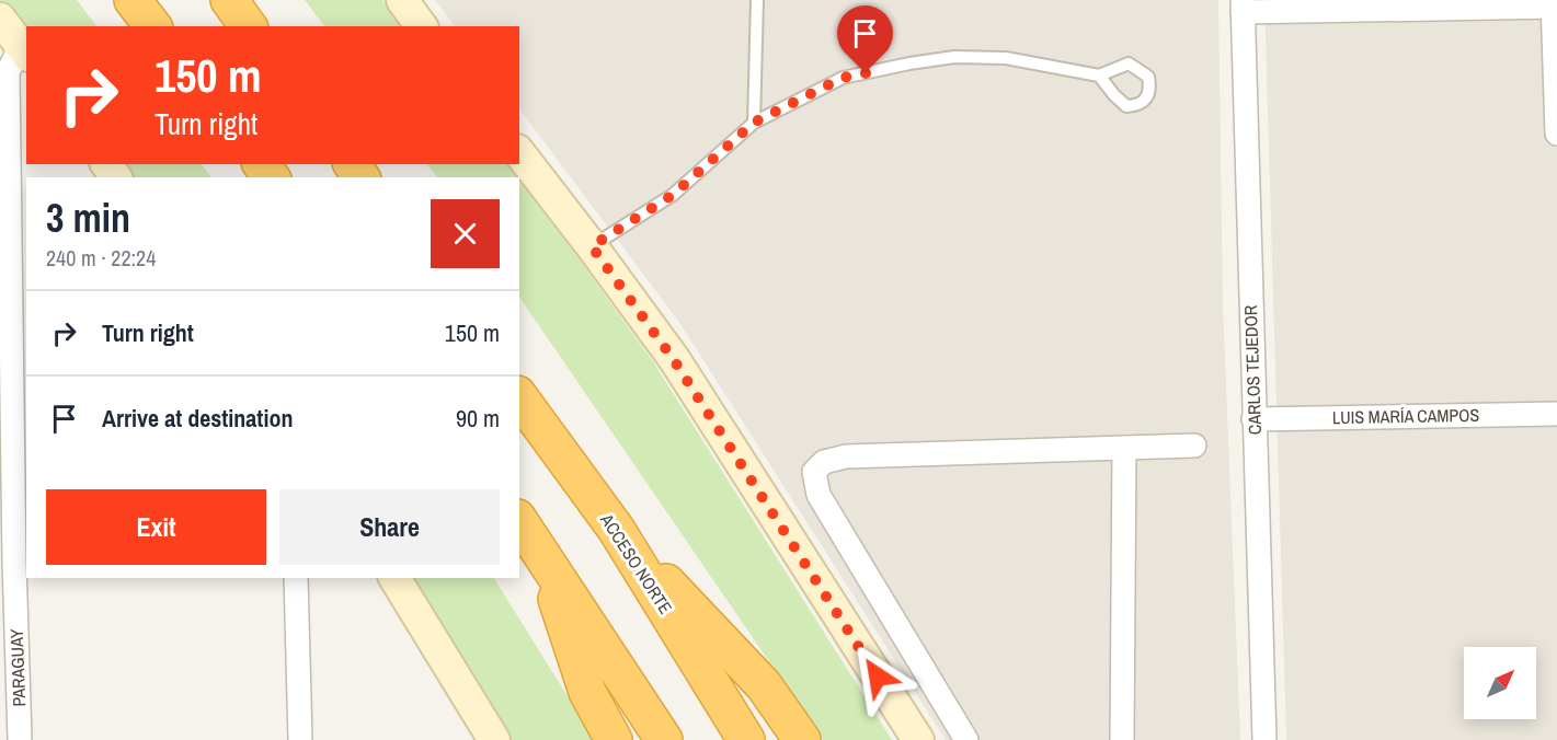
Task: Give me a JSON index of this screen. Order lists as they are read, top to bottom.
{
  "streets": {
    "highway": ["ACCESO NORTE"],
    "street": ["CARLOS TEJEDOR", "LUIS MARÍA CAMPOS", "PARAGUAY"]
  },
  "crossings": [
    ["CARLOS TEJEDOR", "LUIS MARÍA CAMPOS"]
  ],
  "north": "top right",
  "page": {
    "turn": ["150 m", "Turn right"],
    "heading": ["3 min", "240 m · 22:24"],
    "list": [
      {
        "name": "Turn right",
        "value": "150 m"
      },
      {
        "name": "Arrive at destination",
        "value": "90 m"
      }
    ],
    "buttons": ["Exit", "Share"]
  }
}
